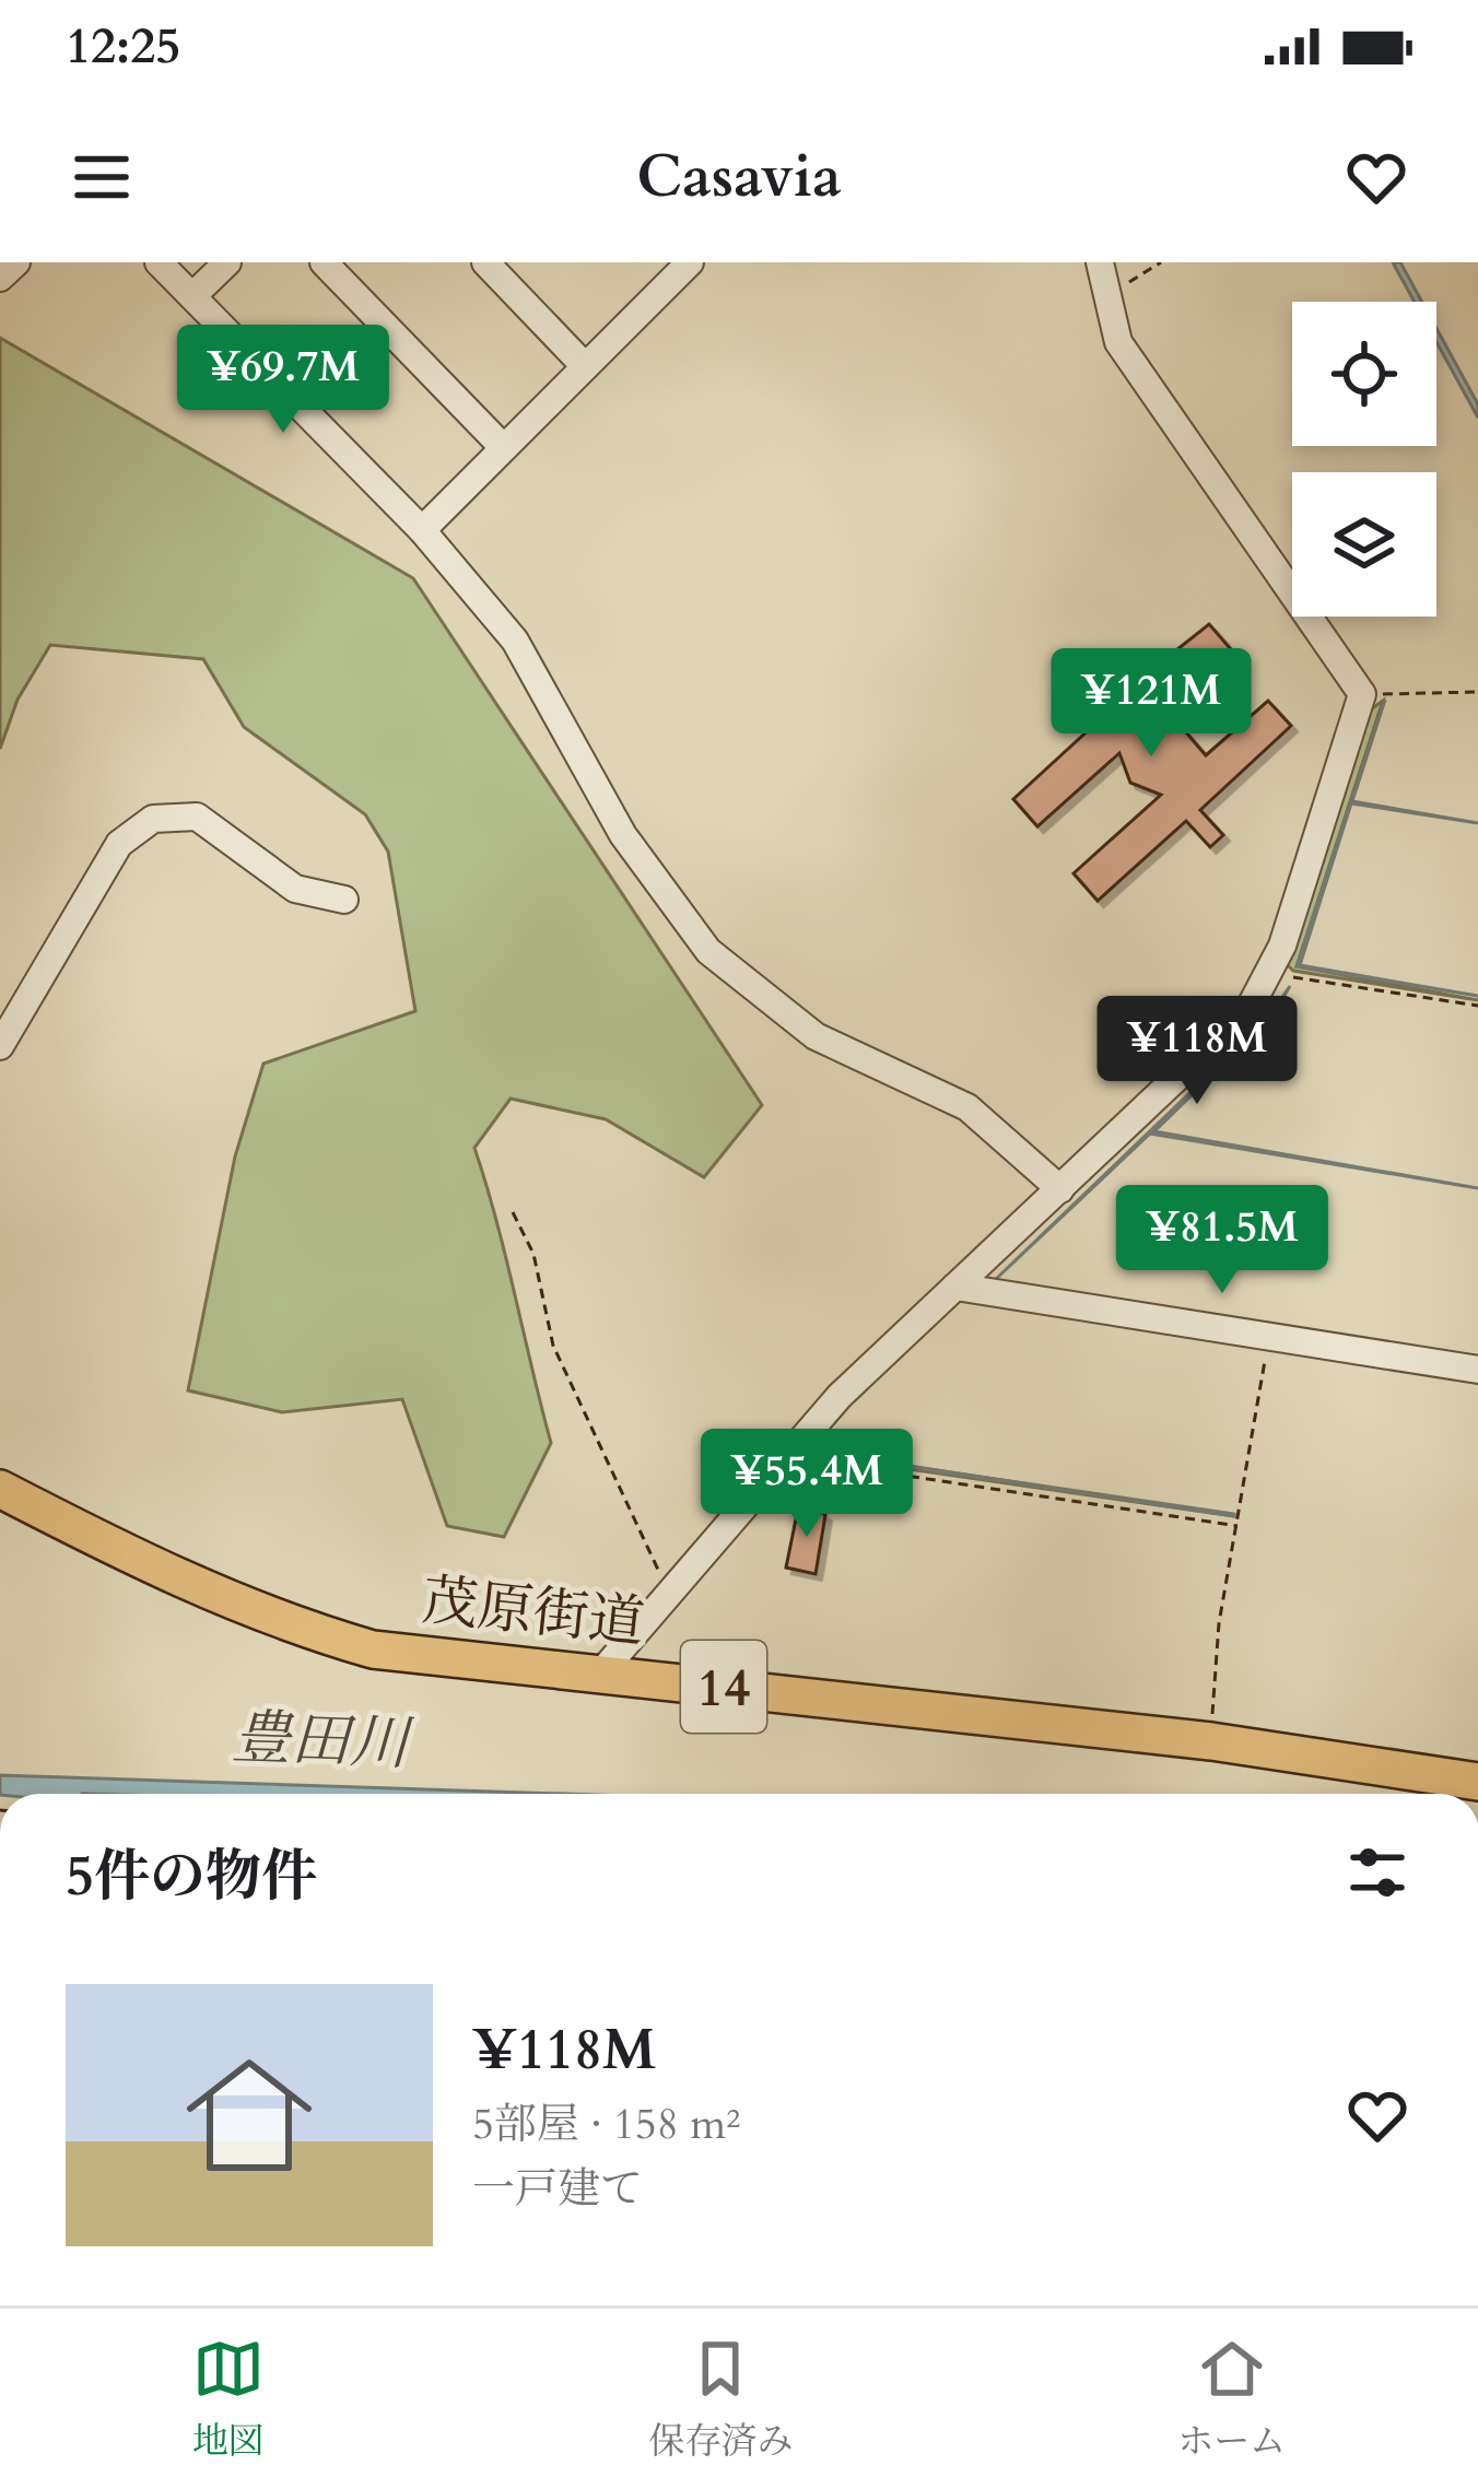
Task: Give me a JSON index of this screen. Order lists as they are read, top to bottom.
{
  "streets": {
    "main road": ["茂原街道", "14"]
  },
  "water": ["豊田川"],
  "page": {
    "status": "12:25",
    "header": "Casavia",
    "price": [
      "¥69.7M",
      "¥121M",
      "¥118M",
      "¥81.5M",
      "¥55.4M"
    ],
    "heading": "5件の物件",
    "list": [
      {
        "name": "¥118M",
        "note": "5部屋 · 158 m² · 一戸建て"
      }
    ],
    "tabs": ["地図", "保存済み", "ホーム"]
  }
}
